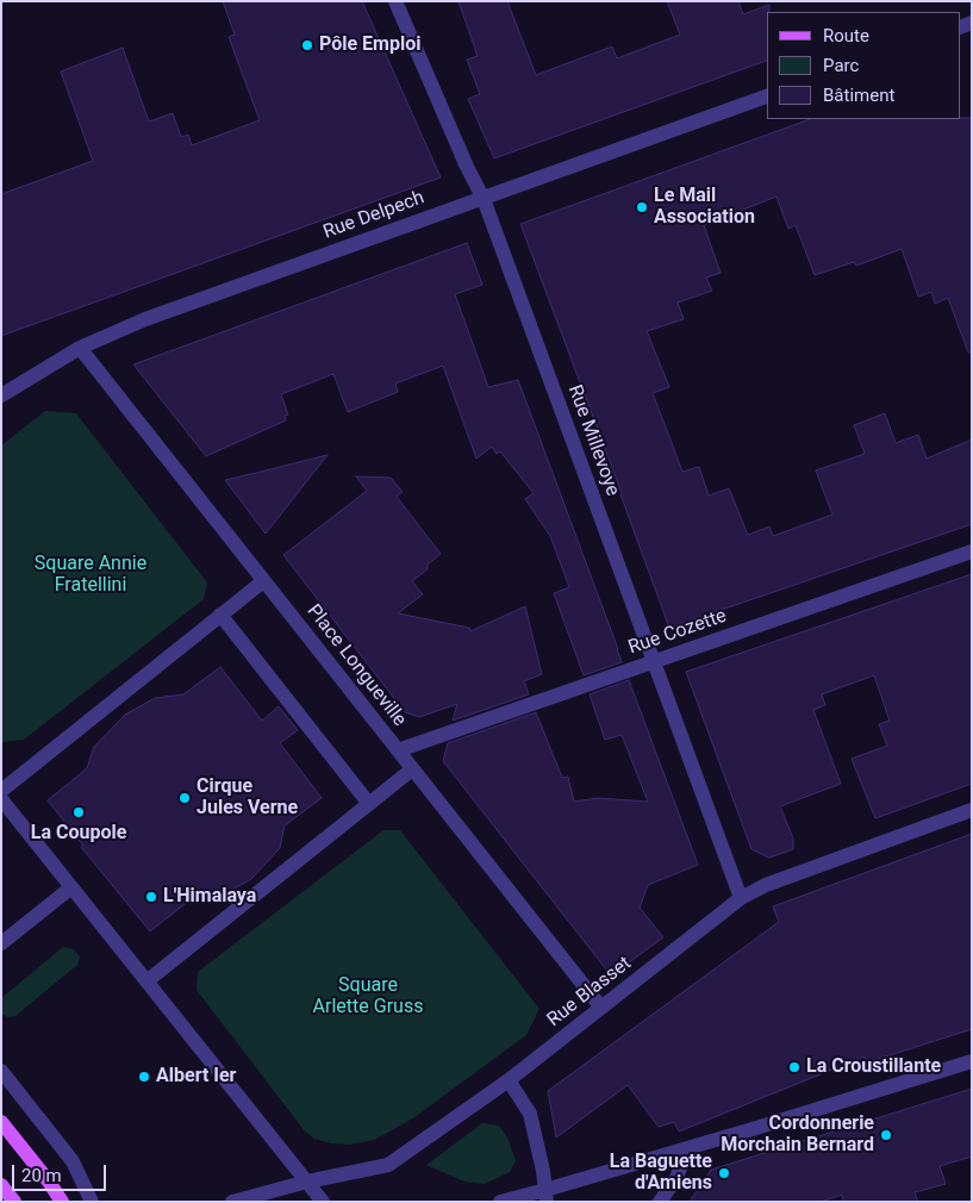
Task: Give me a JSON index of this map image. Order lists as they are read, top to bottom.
{
  "streets": {
    "street": [
      "Rue Delpech",
      "Rue Millevoye",
      "Rue Cozette",
      "Place Longueville",
      "Rue Blasset"
    ]
  },
  "crossings": [
    ["Rue Delpech", "Rue Millevoye"],
    ["Rue Delpech", "Place Longueville"],
    ["Rue Millevoye", "Rue Cozette"],
    ["Rue Millevoye", "Rue Blasset"],
    ["Rue Cozette", "Place Longueville"],
    ["Place Longueville", "Rue Blasset"]
  ],
  "parks": ["Square Annie Fratellini", "Square Arlette Gruss"],
  "places": [
    "Pôle Emploi",
    "Le Mail Association",
    "Cirque Jules Verne",
    "La Coupole",
    "L'Himalaya",
    "La Croustillante",
    "Albert Ier",
    "Cordonnerie Morchain Bernard",
    "La Baguette d'Amiens"
  ],
  "legend": ["Route", "Parc", "Bâtiment"],
  "scale_bar": "20 m"
}
